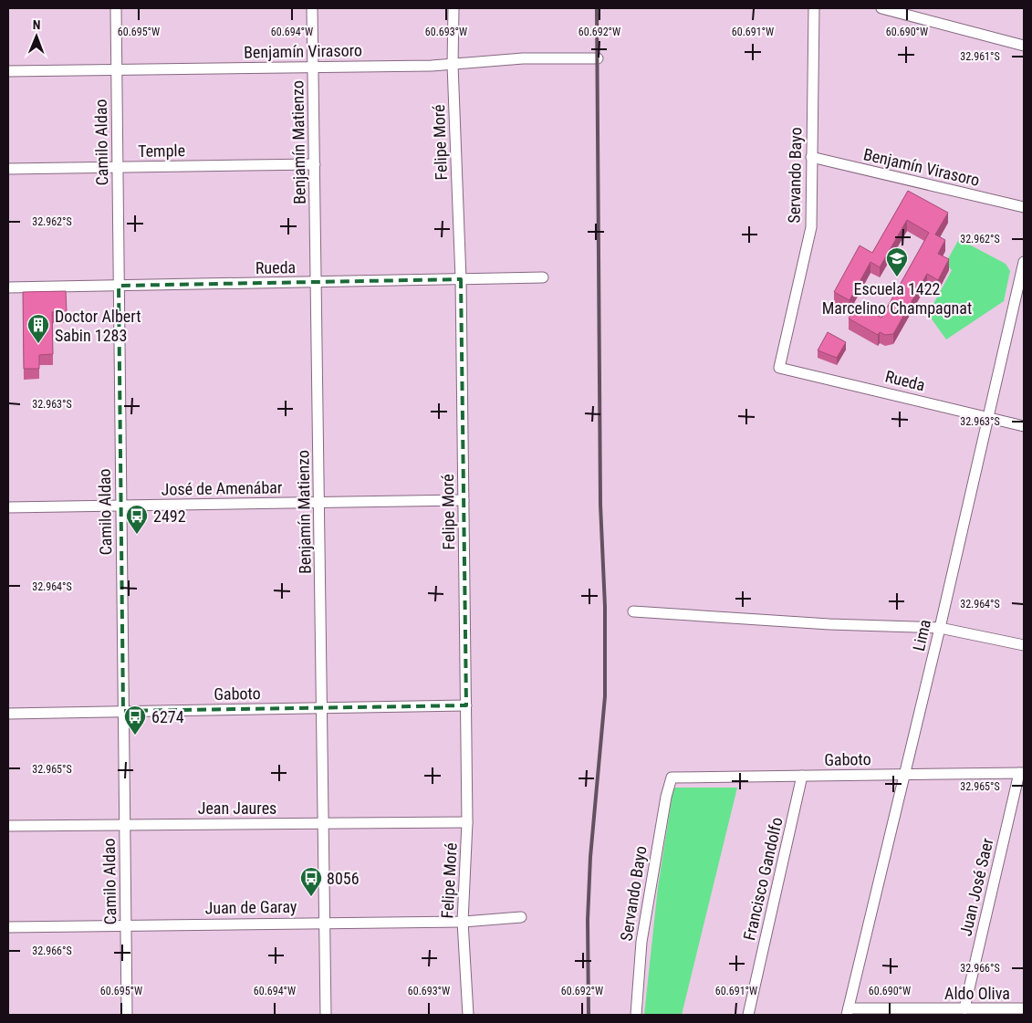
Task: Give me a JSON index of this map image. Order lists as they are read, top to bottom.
{
  "streets": {
    "street": [
      "Benjamín Virasoro",
      "Camilo Aldao",
      "Benjamín Matienzo",
      "Felipe Moré",
      "Temple",
      "Servando Bayo",
      "Rueda",
      "José de Amenábar",
      "Lima",
      "Gaboto",
      "Jean Jaures",
      "Francisco Gandolfo",
      "Juan José Saer",
      "Juan de Garay",
      "Aldo Oliva"
    ]
  },
  "crossings": [
    ["Benjamín Virasoro", "Camilo Aldao"],
    ["Benjamín Virasoro", "Benjamín Matienzo"],
    ["Benjamín Virasoro", "Felipe Moré"],
    ["Benjamín Virasoro", "Servando Bayo"],
    ["Camilo Aldao", "Temple"],
    ["Camilo Aldao", "Rueda"],
    ["Camilo Aldao", "José de Amenábar"],
    ["Camilo Aldao", "Gaboto"],
    ["Camilo Aldao", "Jean Jaures"],
    ["Camilo Aldao", "Juan de Garay"],
    ["Benjamín Matienzo", "Temple"],
    ["Benjamín Matienzo", "Rueda"],
    ["Benjamín Matienzo", "José de Amenábar"],
    ["Benjamín Matienzo", "Gaboto"],
    ["Benjamín Matienzo", "Jean Jaures"],
    ["Benjamín Matienzo", "Juan de Garay"],
    ["Felipe Moré", "Rueda"],
    ["Felipe Moré", "José de Amenábar"],
    ["Felipe Moré", "Gaboto"],
    ["Felipe Moré", "Jean Jaures"],
    ["Felipe Moré", "Juan de Garay"],
    ["Servando Bayo", "Rueda"],
    ["Servando Bayo", "Gaboto"],
    ["Rueda", "Lima"],
    ["Lima", "Gaboto"],
    ["Lima", "Aldo Oliva"],
    ["Gaboto", "Francisco Gandolfo"],
    ["Gaboto", "Juan José Saer"],
    ["Juan José Saer", "Aldo Oliva"]
  ],
  "places": {
    "school or university": ["Escuela 1422 Marcelino Champagnat"],
    "building": ["Doctor Albert Sabin 1283"],
    "bus stop": ["2492", "6274", "8056"]
  },
  "north": "top",
  "coordinates": [
    "60.695°W",
    "60.694°W",
    "60.693°W",
    "60.692°W",
    "60.691°W",
    "60.690°W",
    "32.961°S",
    "32.962°S",
    "32.963°S",
    "32.964°S",
    "32.965°S",
    "32.966°S"
  ]
}
